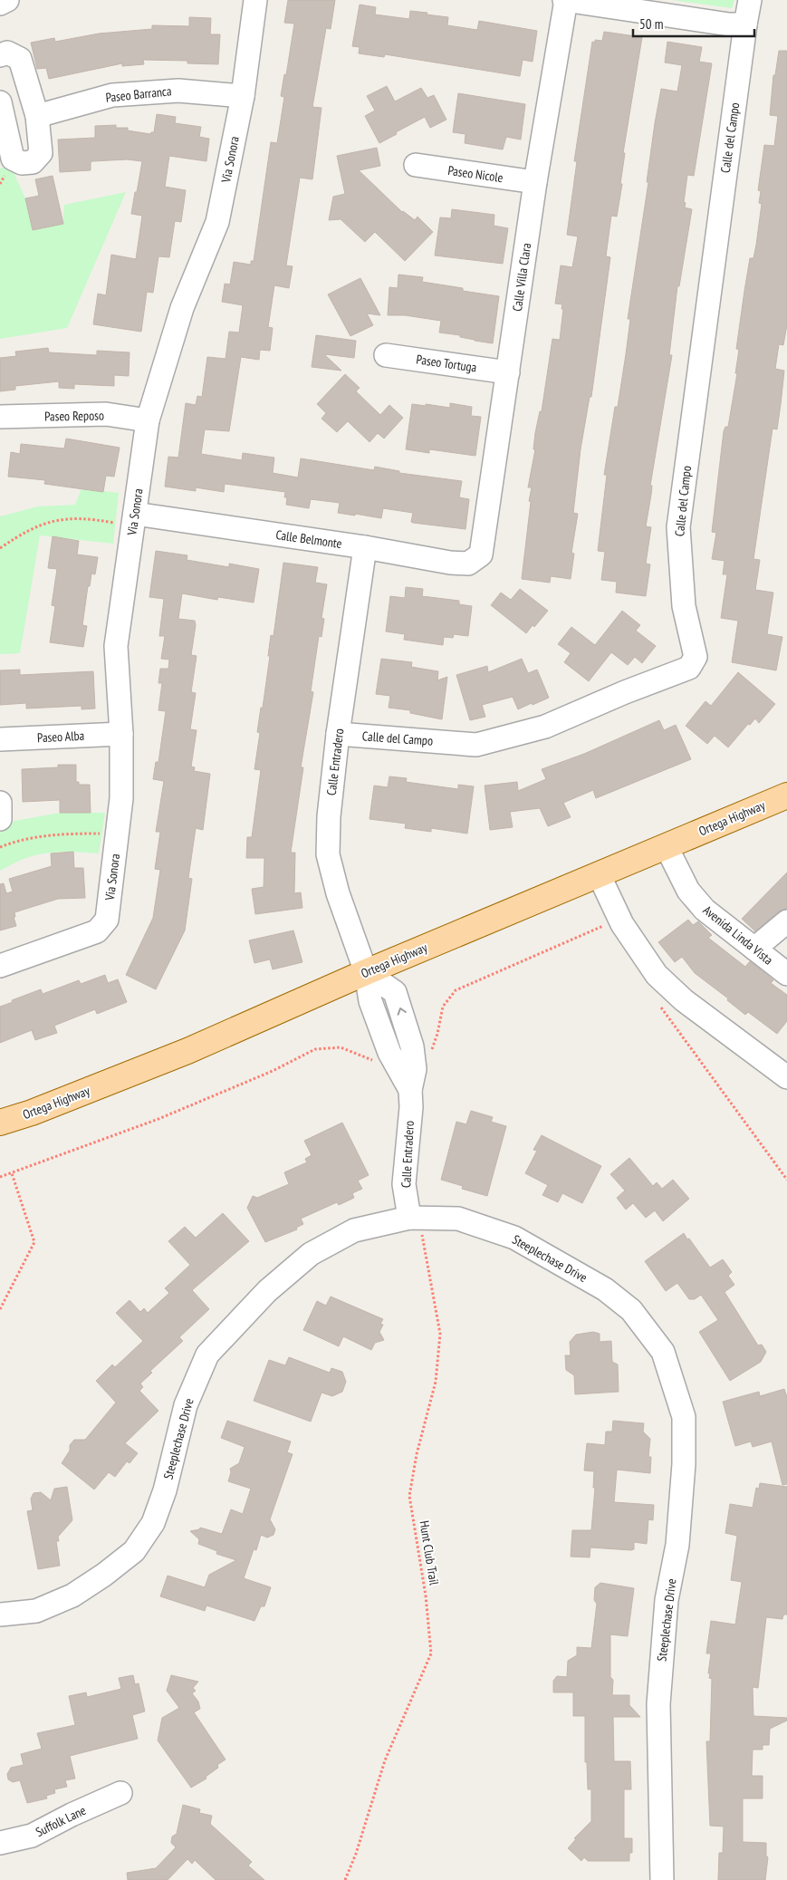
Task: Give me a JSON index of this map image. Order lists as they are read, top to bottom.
{
  "streets": {
    "main road": ["Ortega Highway"],
    "street": [
      "Paseo Barranca",
      "Calle del Campo",
      "Via Sonora",
      "Paseo Nicole",
      "Calle Villa Clara",
      "Paseo Tortuga",
      "Paseo Reposo",
      "Calle Belmonte",
      "Paseo Alba",
      "Calle Entradero",
      "Avenida Linda Vista",
      "Steeplechase Drive",
      "Suffolk Lane"
    ],
    "path": ["Hunt Club Trail"]
  },
  "crossings": [
    ["Paseo Barranca", "Via Sonora"],
    ["Calle del Campo", "Calle Entradero"],
    ["Via Sonora", "Paseo Reposo"],
    ["Via Sonora", "Calle Belmonte"],
    ["Via Sonora", "Paseo Alba"],
    ["Paseo Nicole", "Calle Villa Clara"],
    ["Calle Villa Clara", "Paseo Tortuga"],
    ["Calle Villa Clara", "Calle Belmonte"],
    ["Calle Belmonte", "Calle Entradero"],
    ["Calle Entradero", "Ortega Highway"],
    ["Calle Entradero", "Steeplechase Drive"],
    ["Calle Entradero", "Hunt Club Trail"],
    ["Ortega Highway", "Avenida Linda Vista"],
    ["Steeplechase Drive", "Hunt Club Trail"]
  ],
  "scale_bar": "50 m"
}
